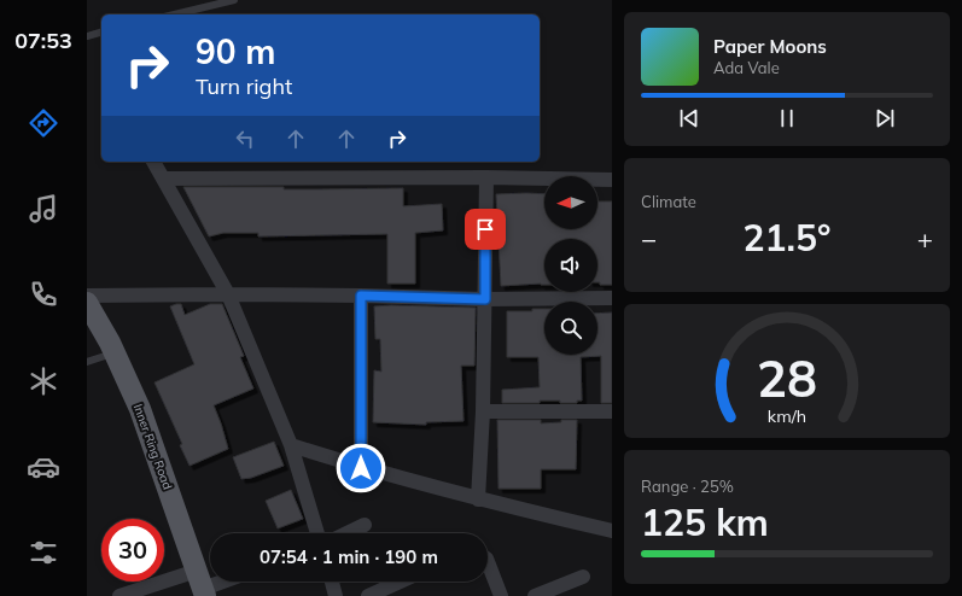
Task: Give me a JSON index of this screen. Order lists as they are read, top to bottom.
{
  "streets": {
    "main road": ["Inner Ring Road"]
  },
  "north": "left",
  "page": {
    "tabs": "07:53",
    "turn": ["90 m", "Turn right"],
    "song": ["Paper Moons", "Ada Vale"],
    "tile": [
      "Climate",
      ["Range · 25%", "125 km"]
    ],
    "heat": ["−", "21.5°", "+"],
    "limit": "30",
    "trip": "07:54 · 1 min · 190 m",
    "gauge": ["28", "km/h"]
  }
}
